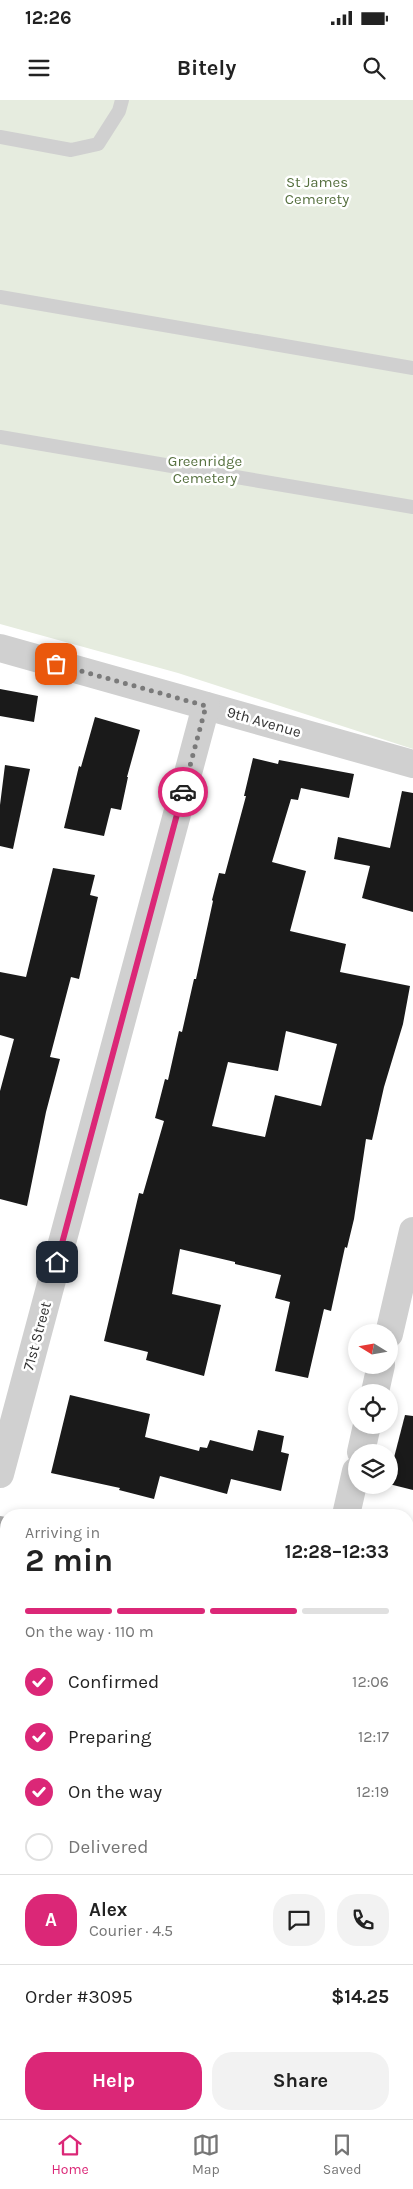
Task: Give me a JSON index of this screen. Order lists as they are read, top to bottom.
{
  "streets": {
    "street": ["9th Avenue", "71st Street"]
  },
  "crossings": [
    ["9th Avenue", "71st Street"]
  ],
  "parks": ["St James Cemerety", "Greenridge Cemetery"],
  "north": "left",
  "page": {
    "status": "12:26",
    "header": "Bitely",
    "heading": ["2 min", "Arriving in", "12:28–12:33"],
    "panel": [
      "Alex",
      "Courier · 4.5",
      "Order #3095",
      "$14.25"
    ],
    "bar": "On the way · 110 m",
    "list": [
      ["Confirmed", "12:06"],
      ["Preparing", "12:17"],
      ["On the way", "12:19"],
      "Delivered"
    ],
    "round": "A",
    "buttons": ["Help", "Share"],
    "tabs": ["Home", "Map", "Saved"]
  }
}
